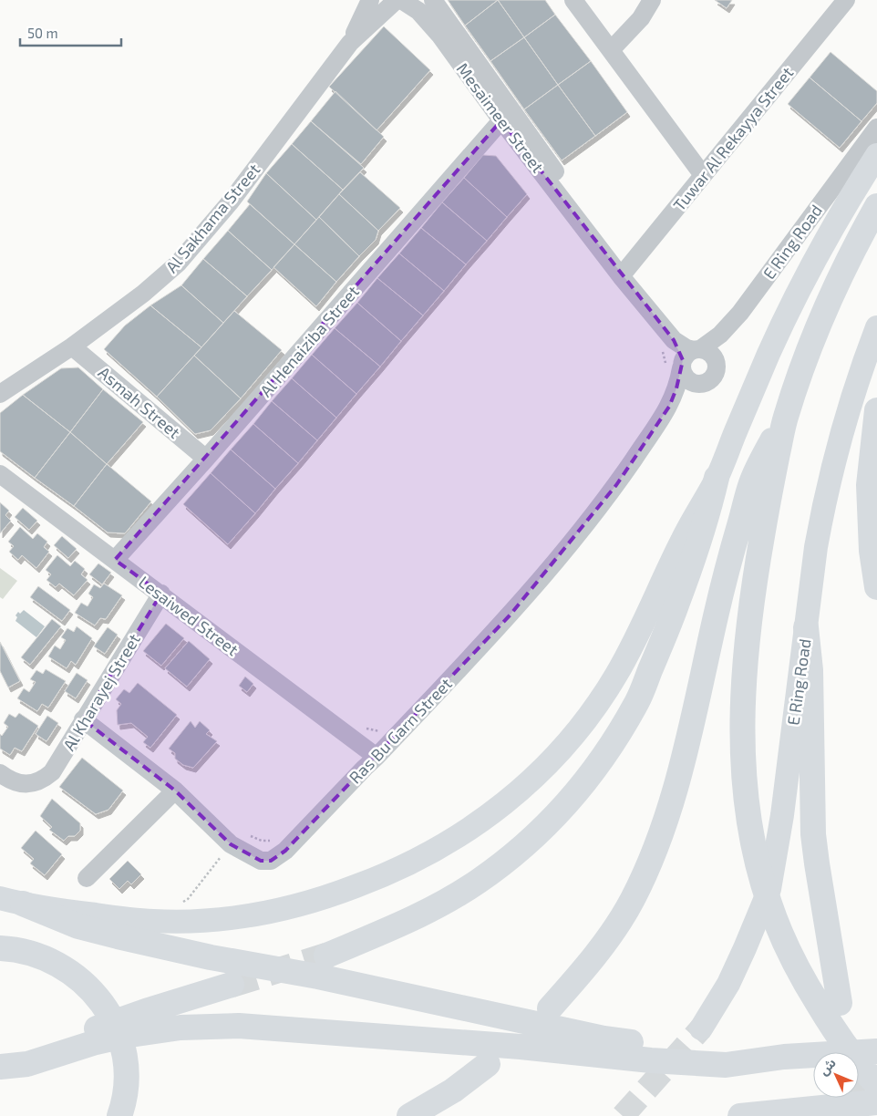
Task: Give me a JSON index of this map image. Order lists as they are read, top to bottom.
{
  "streets": {
    "main road": ["E Ring Road"],
    "street": [
      "Mesaimeer Street",
      "Tuwar Al Rekayya Street",
      "Al Sakhama Street",
      "Al Henaiziba Street",
      "Asmah Street",
      "Lesaiwed Street",
      "Al Kharayej Street",
      "Ras Bu Garn Street"
    ]
  },
  "crossings": [
    ["Mesaimeer Street", "Tuwar Al Rekayya Street"],
    ["Mesaimeer Street", "Al Sakhama Street"],
    ["Mesaimeer Street", "E Ring Road"],
    ["Mesaimeer Street", "Al Henaiziba Street"],
    ["Mesaimeer Street", "Ras Bu Garn Street"],
    ["Al Sakhama Street", "Asmah Street"],
    ["E Ring Road", "Ras Bu Garn Street"],
    ["Al Henaiziba Street", "Asmah Street"],
    ["Al Henaiziba Street", "Lesaiwed Street"],
    ["Lesaiwed Street", "Al Kharayej Street"],
    ["Lesaiwed Street", "Ras Bu Garn Street"],
    ["Al Kharayej Street", "Ras Bu Garn Street"]
  ],
  "scale_bar": "50 m",
  "north": "top left"
}
